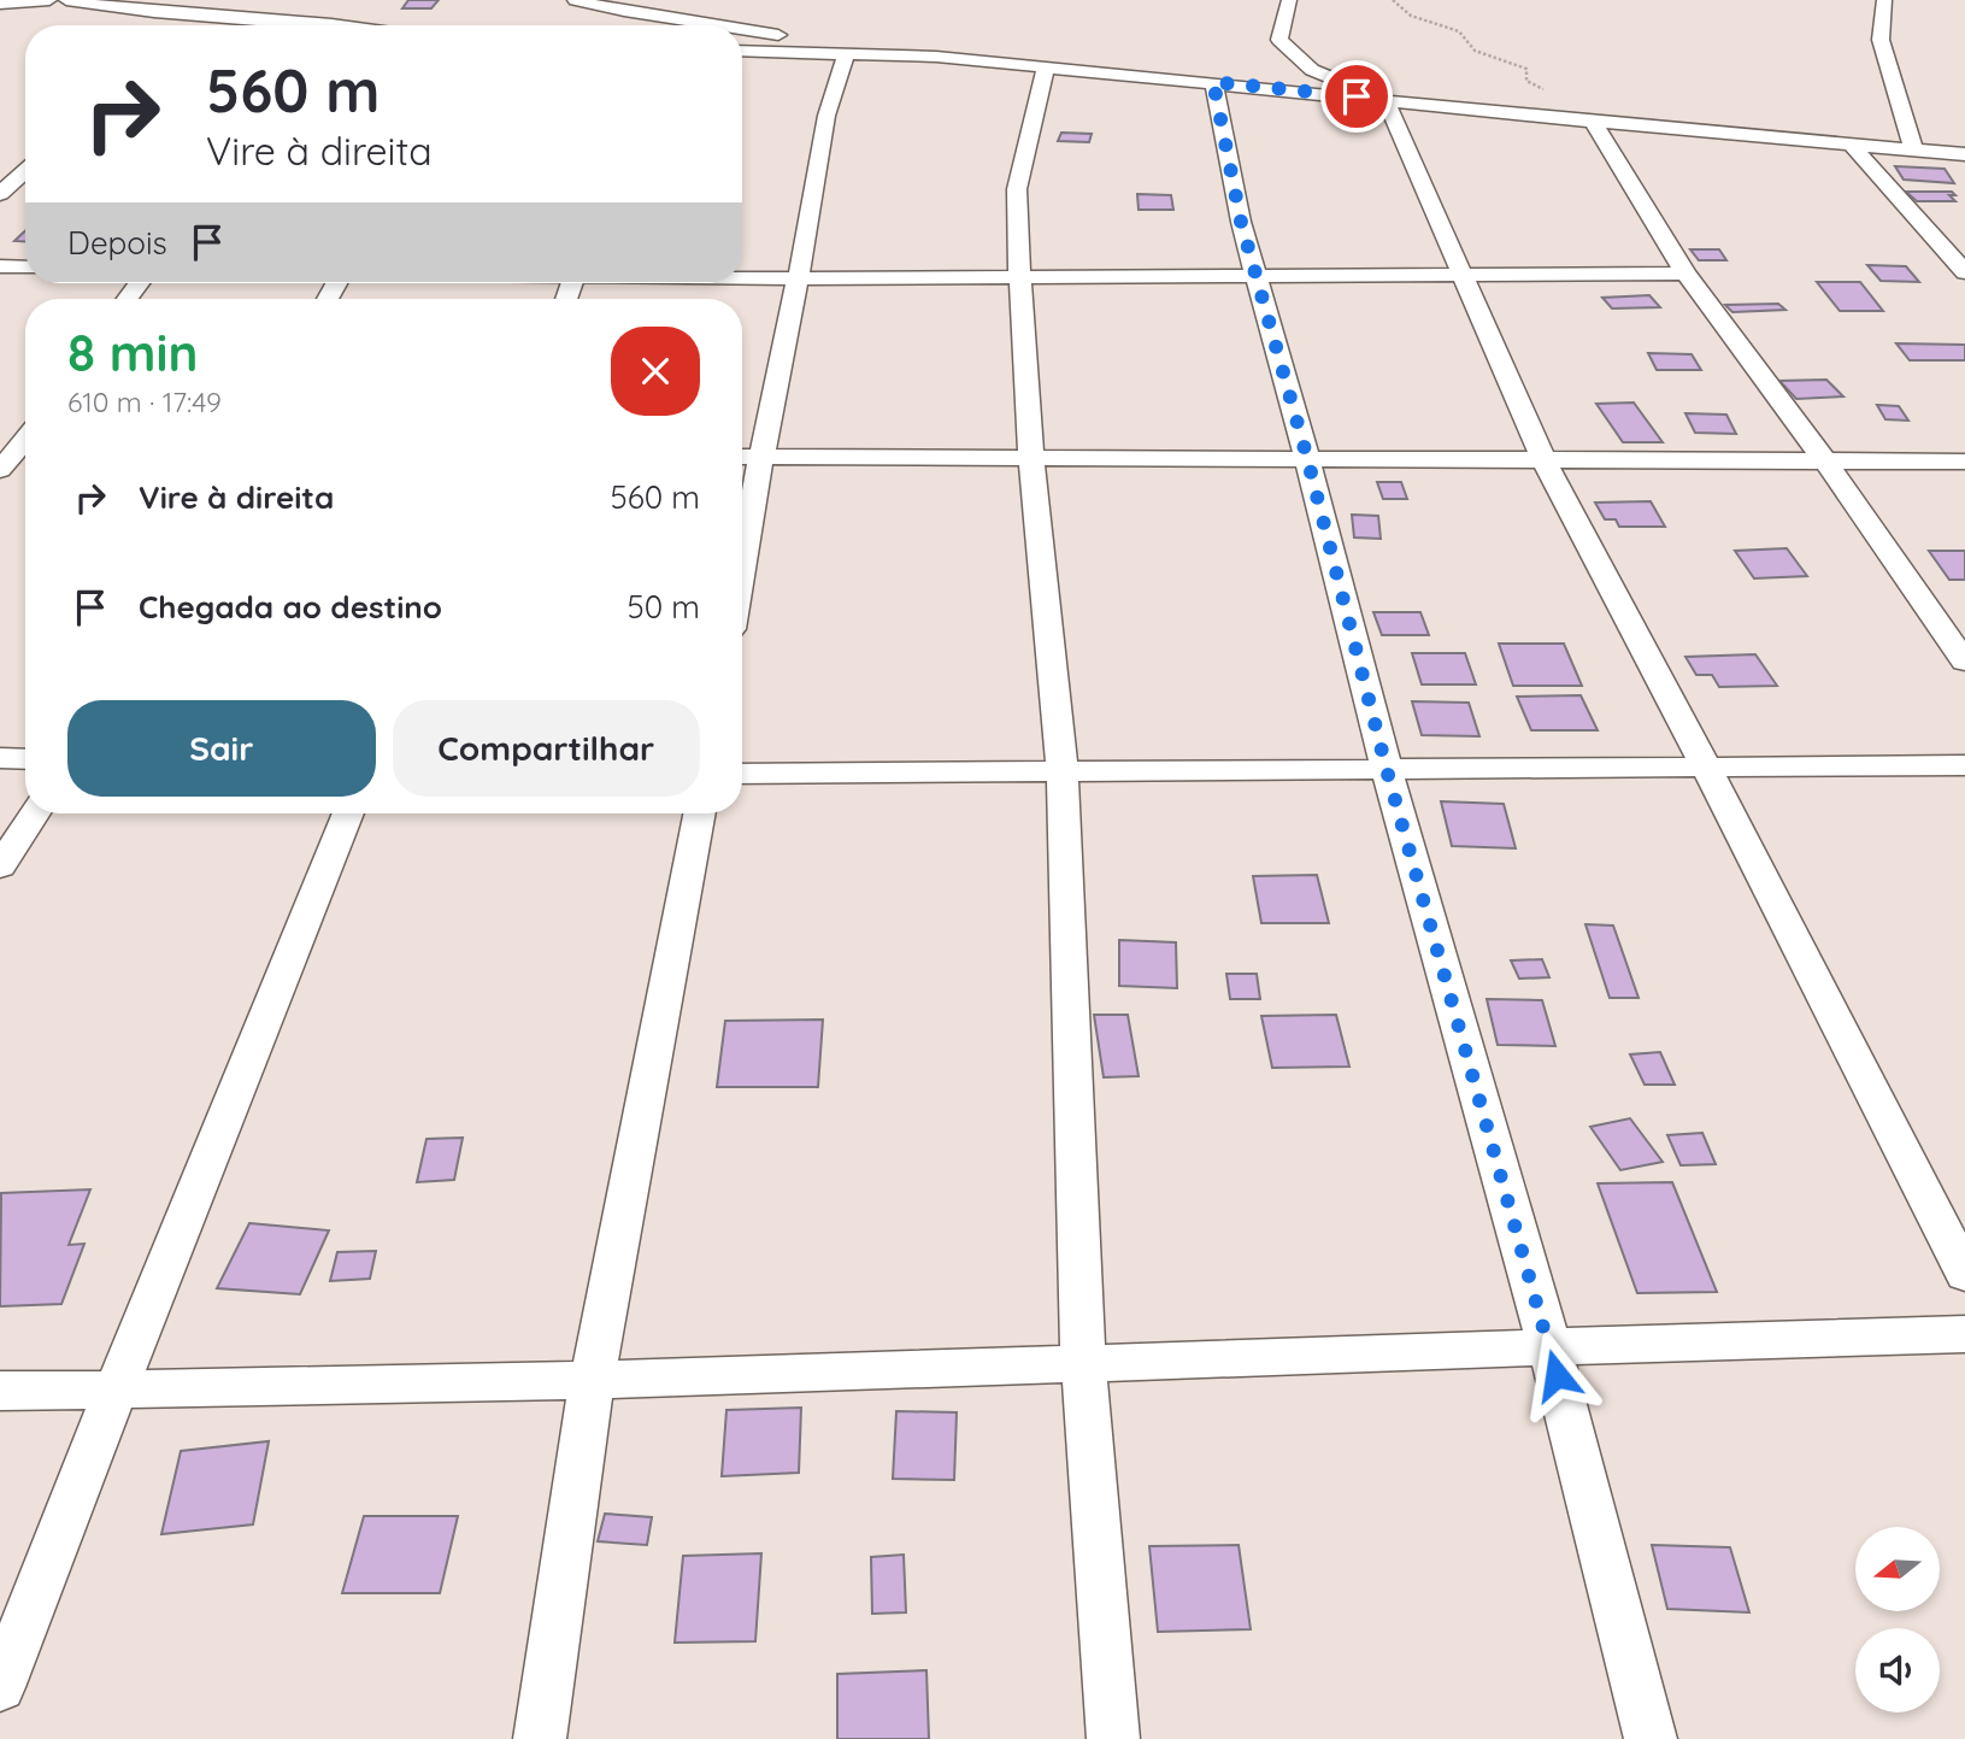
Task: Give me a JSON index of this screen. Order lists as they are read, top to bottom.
{
  "north": "left",
  "page": {
    "turn": ["560 m", "Vire à direita"],
    "then": "Depois",
    "heading": ["8 min", "610 m · 17:49"],
    "list": [
      {
        "name": "Vire à direita",
        "value": "560 m"
      },
      {
        "name": "Chegada ao destino",
        "value": "50 m"
      }
    ],
    "buttons": ["Sair", "Compartilhar"]
  }
}
